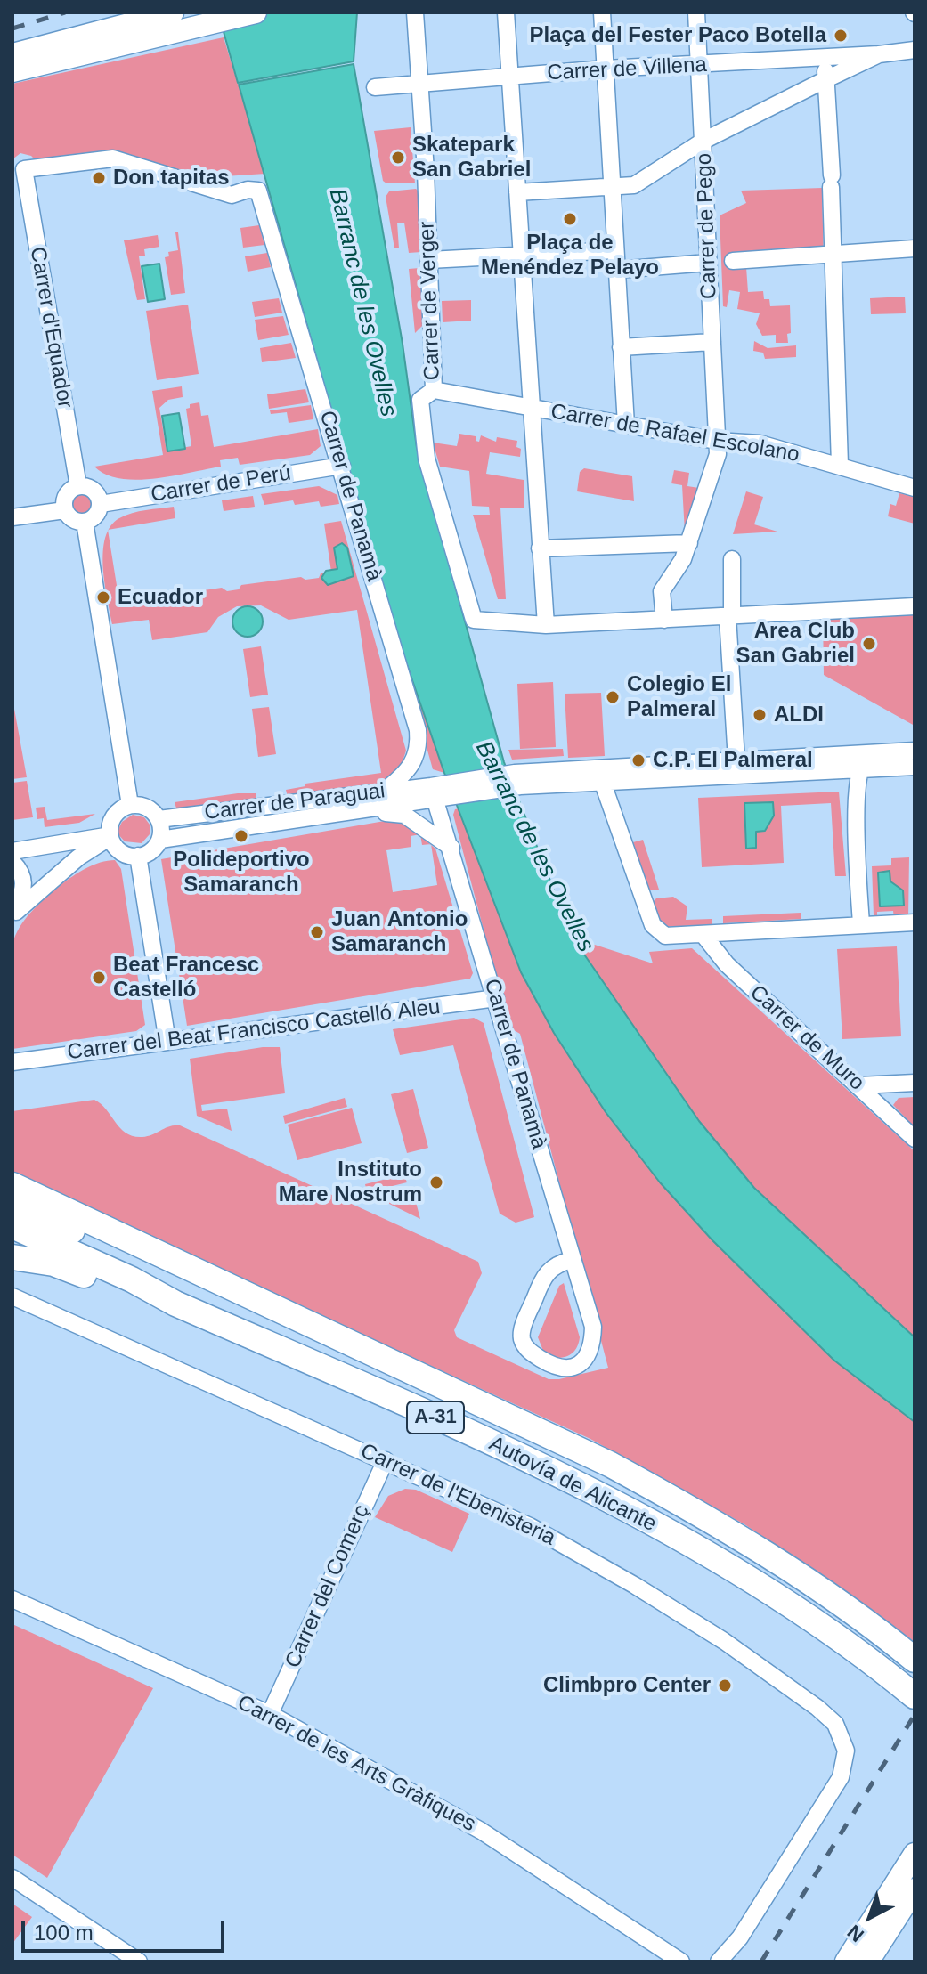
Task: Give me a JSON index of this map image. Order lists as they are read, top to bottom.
{
  "streets": {
    "highway": ["A-31", "Autovía de Alicante"],
    "street": [
      "Carrer de Villena",
      "Carrer de Pego",
      "Carrer de Verger",
      "Carrer d'Equador",
      "Carrer de Rafael Escolano",
      "Carrer de Perú",
      "Carrer de Panamà",
      "Carrer de Paraguai",
      "Carrer del Beat Francisco Castelló Aleu",
      "Carrer de Muro",
      "Carrer de l'Ebenisteria",
      "Carrer del Comerç",
      "Carrer de les Arts Gràfiques"
    ]
  },
  "crossings": [
    ["Carrer de Villena", "Carrer de Pego"],
    ["Carrer de Villena", "Carrer de Verger"],
    ["Carrer de Pego", "Carrer de Rafael Escolano"],
    ["Carrer de Verger", "Carrer de Rafael Escolano"],
    ["Carrer d'Equador", "Carrer de Perú"],
    ["Carrer d'Equador", "Carrer de Panamà"],
    ["Carrer de Perú", "Carrer de Panamà"],
    ["Carrer de Panamà", "Carrer de Paraguai"],
    ["Carrer de Panamà", "Carrer del Beat Francisco Castelló Aleu"],
    ["A-31", "Autovía de Alicante"],
    ["Carrer de l'Ebenisteria", "Carrer del Comerç"],
    ["Carrer del Comerç", "Carrer de les Arts Gràfiques"]
  ],
  "water": ["Barranc de les Ovelles"],
  "places": [
    "Plaça del Fester Paco Botella",
    "Skatepark San Gabriel",
    "Don tapitas",
    "Plaça de Menéndez Pelayo",
    "Ecuador",
    "Area Club San Gabriel",
    "Colegio El Palmeral",
    "ALDI",
    "C.P. El Palmeral",
    "Polideportivo Samaranch",
    "Juan Antonio Samaranch",
    "Beat Francesc Castelló",
    "Instituto Mare Nostrum",
    "Climbpro Center"
  ],
  "scale_bar": "100 m",
  "north": "bottom left"
}
